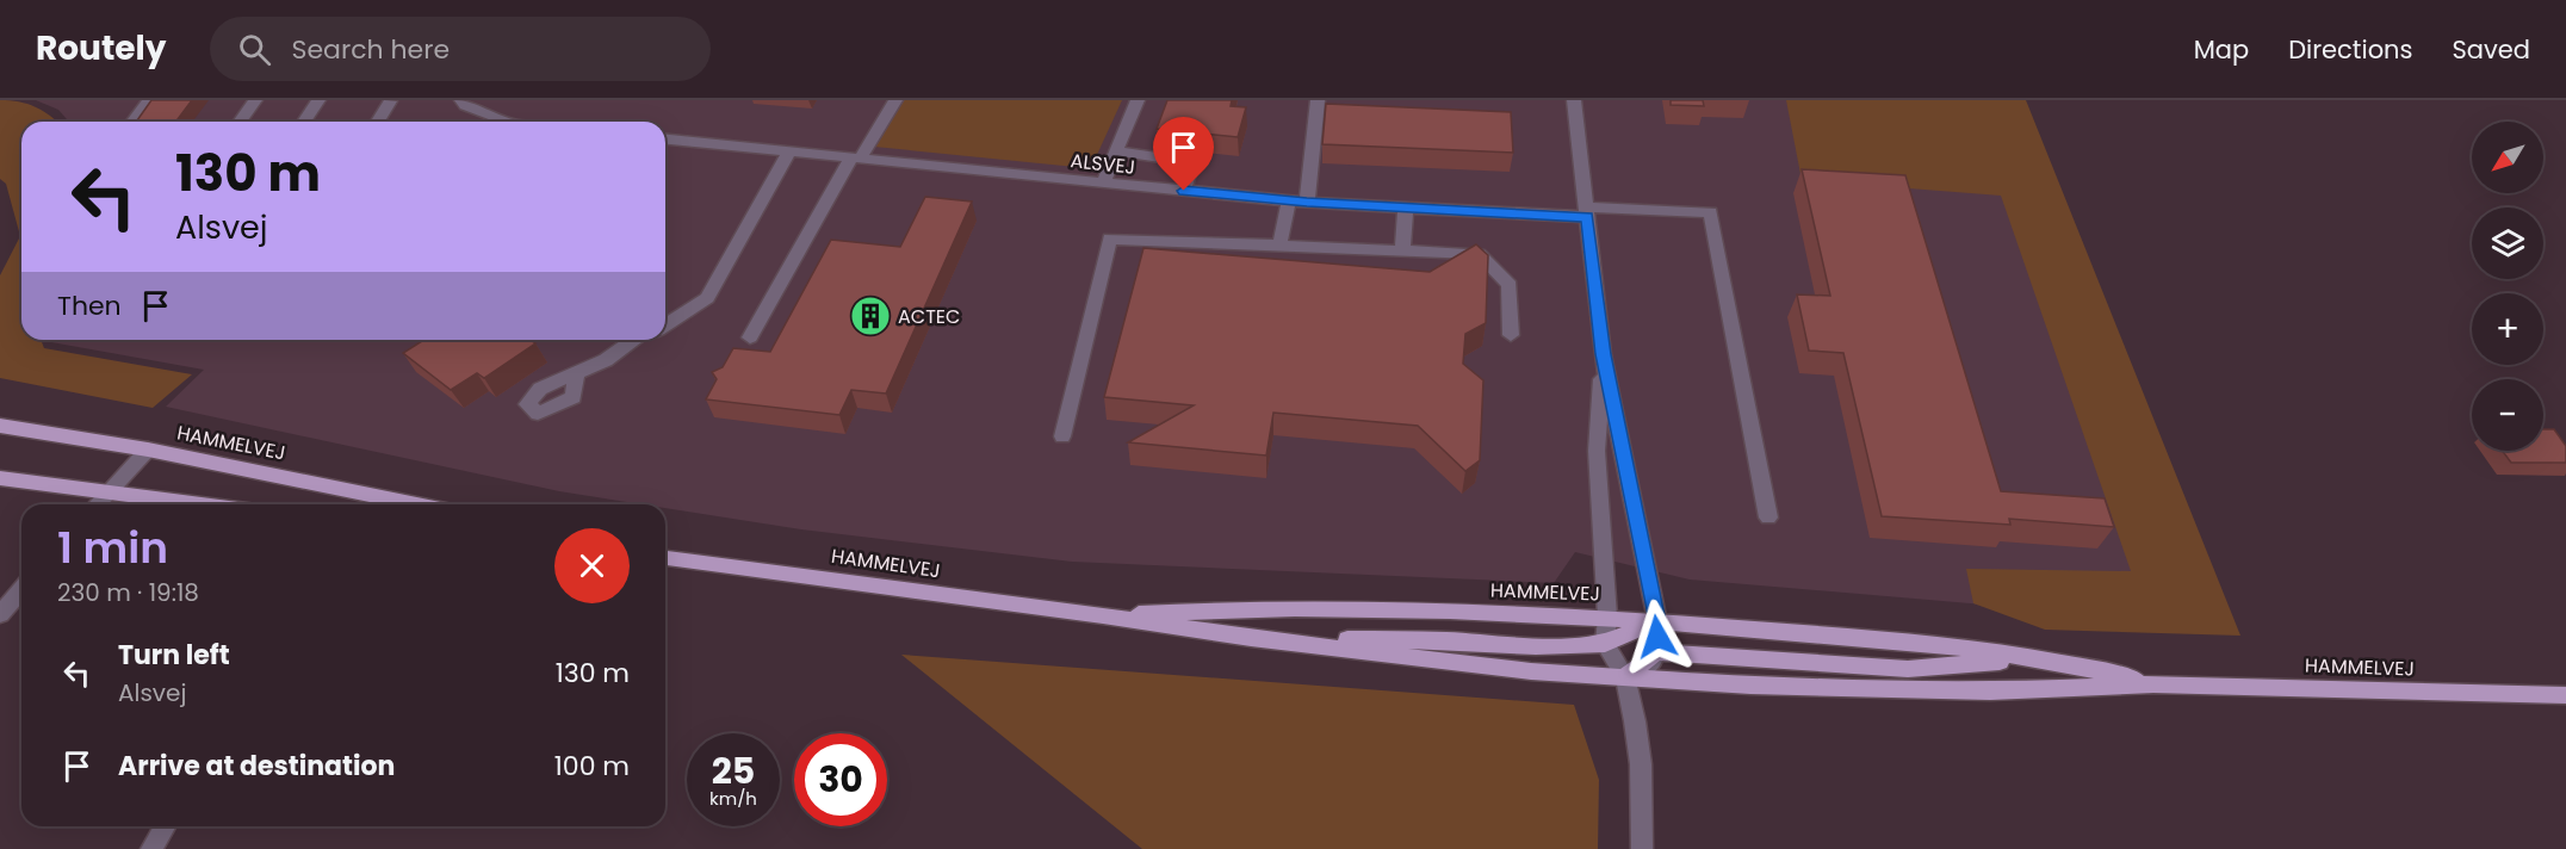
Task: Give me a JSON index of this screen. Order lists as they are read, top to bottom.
{
  "streets": {
    "main road": ["HAMMELVEJ"],
    "street": ["ALSVEJ"]
  },
  "places": {
    "building": ["ACTEC"]
  },
  "north": "bottom left",
  "page": {
    "header": "Routely",
    "search": "Search here",
    "nav": ["Map", "Directions", "Saved"],
    "map_buttons": ["+", "−"],
    "turn": ["130 m", "Alsvej"],
    "then": "Then",
    "heading": ["1 min", "230 m · 19:18"],
    "list": [
      {
        "name": "Turn left",
        "note": "Alsvej",
        "value": "130 m"
      },
      {
        "name": "Arrive at destination",
        "value": "100 m"
      }
    ],
    "speed": "25 km/h",
    "limit": "30"
  }
}
